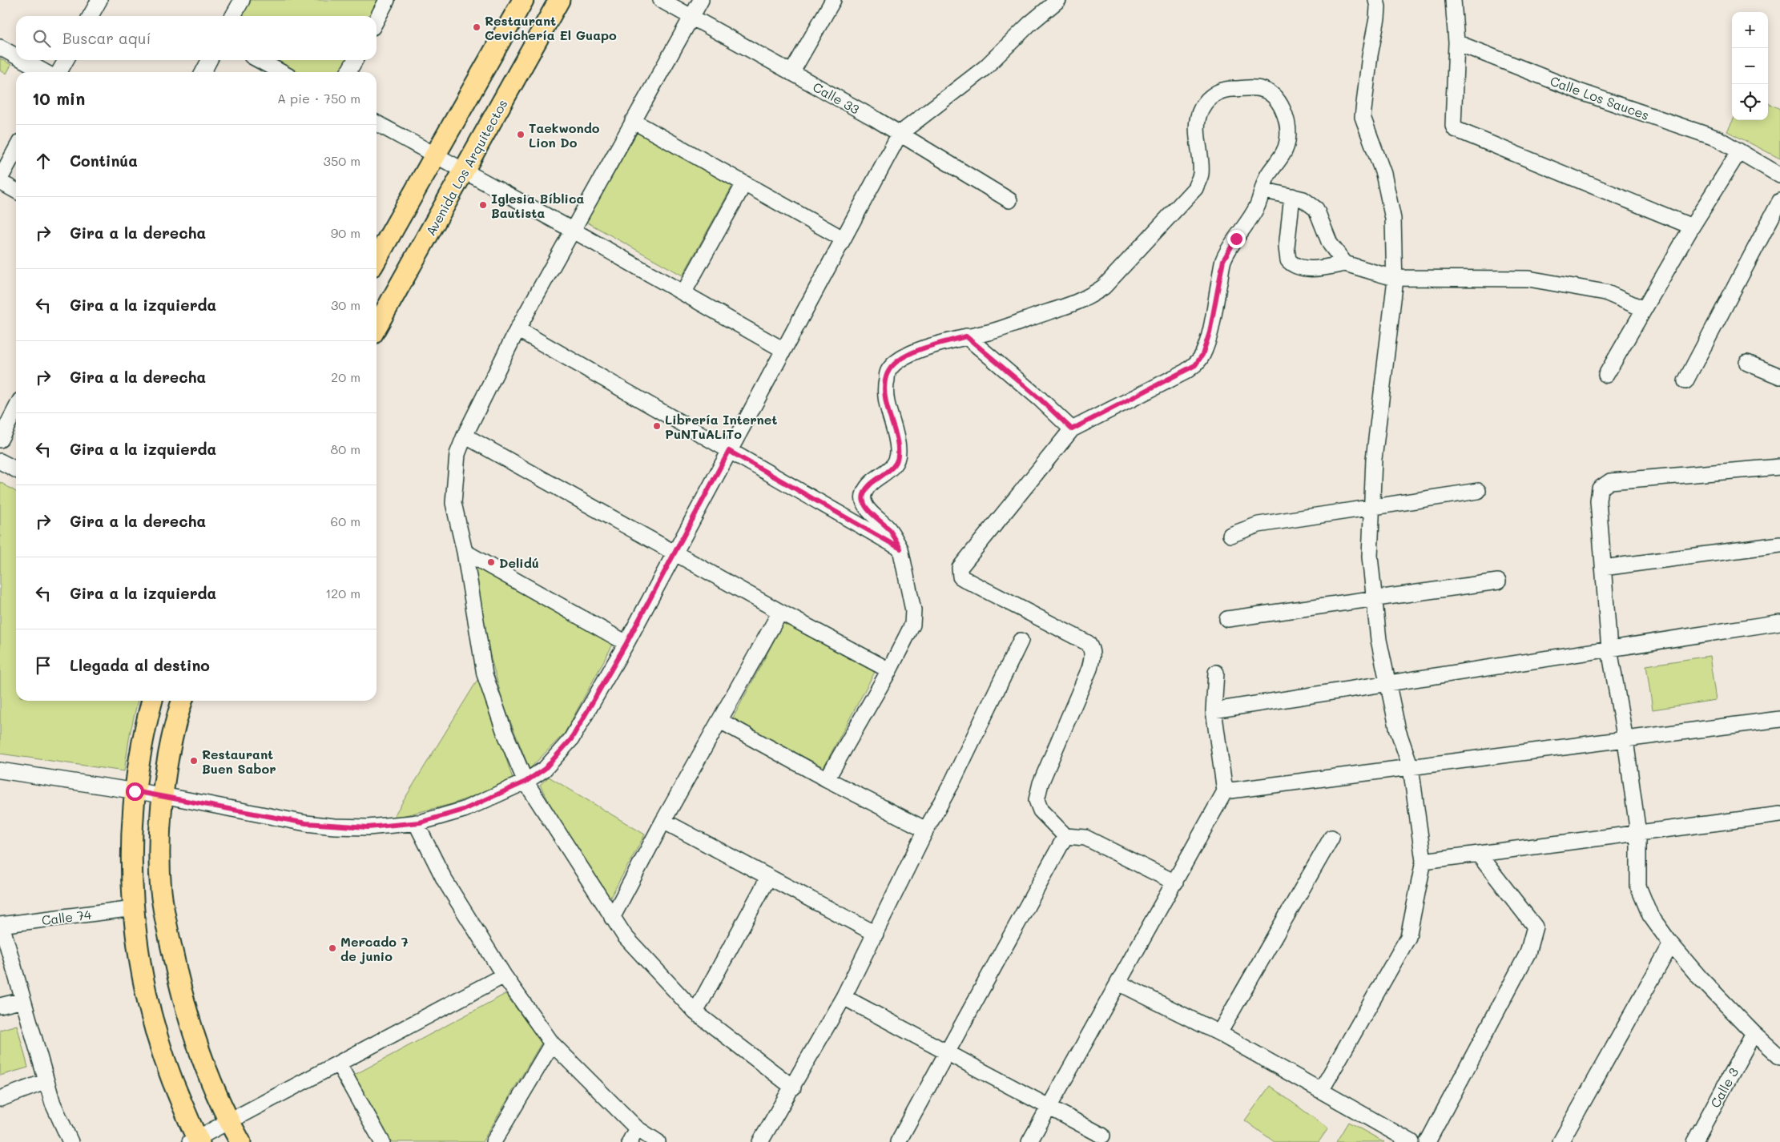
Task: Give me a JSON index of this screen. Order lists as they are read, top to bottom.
{
  "streets": {
    "main road": ["Avenida Los Arquitectos"],
    "street": [
      "Calle 33",
      "Calle Los Sauces",
      "Calle 74",
      "Calle 3"
    ]
  },
  "places": [
    "Restaurant Cevichería El Guapo",
    "Taekwondo Lion Do",
    "Iglesia Bíblica Bautista",
    "Librería Internet PuNTuALiTo",
    "Delidú",
    "Restaurant Buen Sabor",
    "Mercado 7 de junio"
  ],
  "page": {
    "map_buttons": ["+", "−"],
    "search": "Buscar aquí",
    "heading": ["10 min", "A pie · 750 m"],
    "list": [
      ["Continúa", "350 m"],
      ["Gira a la derecha", "90 m"],
      ["Gira a la izquierda", "30 m"],
      ["Gira a la derecha", "20 m"],
      ["Gira a la izquierda", "80 m"],
      ["Gira a la derecha", "60 m"],
      ["Gira a la izquierda", "120 m"],
      "Llegada al destino"
    ]
  }
}
